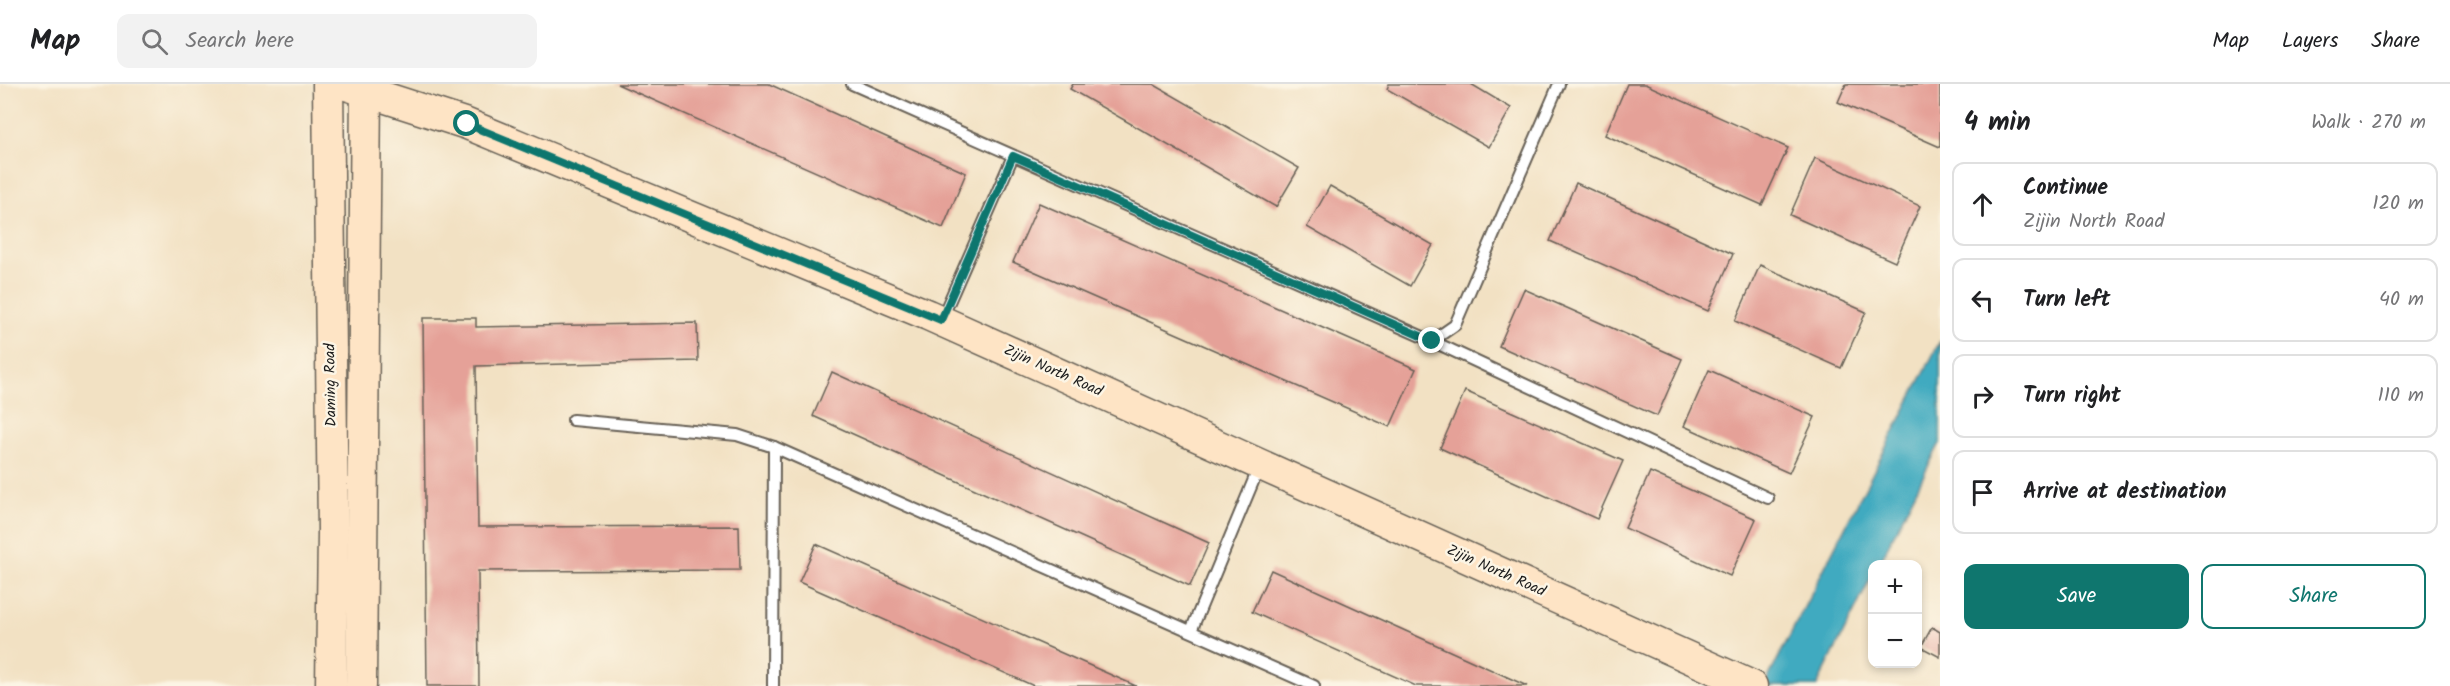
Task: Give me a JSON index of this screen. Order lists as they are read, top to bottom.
{
  "streets": {
    "street": ["Zijin North Road", "Daming Road"]
  },
  "crossings": [
    ["Zijin North Road", "Daming Road"]
  ],
  "page": {
    "header": "Map",
    "search": "Search here",
    "nav": ["Map", "Layers", "Share"],
    "heading": ["4 min", "Walk · 270 m"],
    "list": [
      ["Continue", "Zijin North Road", "120 m"],
      ["Turn left", "40 m"],
      ["Turn right", "110 m"],
      "Arrive at destination"
    ],
    "buttons": ["Save", "Share"],
    "map_buttons": ["+", "−"]
  }
}
